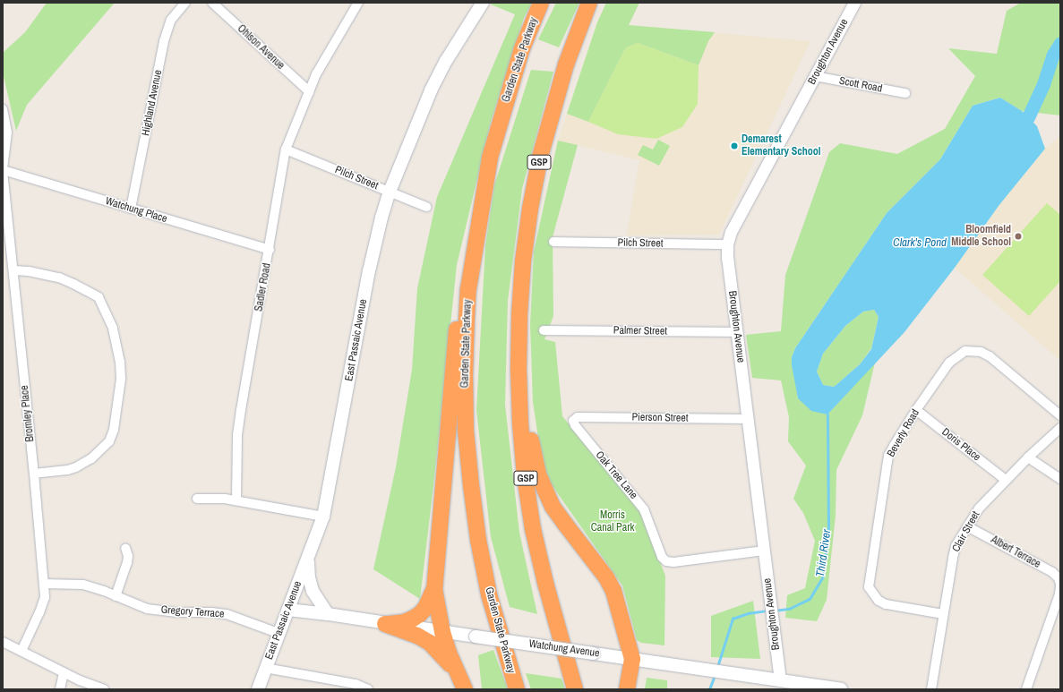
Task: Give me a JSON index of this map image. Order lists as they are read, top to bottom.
{
  "streets": {
    "highway": ["Garden State Parkway", "GSP"],
    "main road": ["East Passaic Avenue", "Watchung Avenue"],
    "street": [
      "Ohlson Avenue",
      "Broughton Avenue",
      "Scott Road",
      "Highland Avenue",
      "Pilch Street",
      "Watchung Place",
      "Sadler Road",
      "Palmer Street",
      "Bromley Place",
      "Pierson Street",
      "Beverly Road",
      "Doris Place",
      "Oak Tree Lane",
      "Clair Street",
      "Albert Terrace",
      "Gregory Terrace"
    ]
  },
  "crossings": [
    ["Ohlson Avenue", "Sadler Road"],
    ["Broughton Avenue", "Scott Road"],
    ["Broughton Avenue", "Pilch Street"],
    ["Broughton Avenue", "Palmer Street"],
    ["Broughton Avenue", "Pierson Street"],
    ["Broughton Avenue", "Oak Tree Lane"],
    ["Broughton Avenue", "Watchung Avenue"],
    ["Highland Avenue", "Watchung Place"],
    ["Pilch Street", "Sadler Road"],
    ["Pilch Street", "East Passaic Avenue"],
    ["Watchung Place", "Sadler Road"],
    ["Watchung Place", "Bromley Place"],
    ["East Passaic Avenue", "Gregory Terrace"],
    ["East Passaic Avenue", "Watchung Avenue"],
    ["Bromley Place", "Gregory Terrace"],
    ["Pierson Street", "Oak Tree Lane"],
    ["Beverly Road", "Doris Place"],
    ["Beverly Road", "Clair Street"],
    ["Doris Place", "Clair Street"],
    ["Clair Street", "Albert Terrace"]
  ],
  "water": ["Clark's Pond", "Third River"],
  "parks": ["Morris Canal Park"],
  "places": ["Demarest Elementary School", "Bloomfield Middle School"]
}
